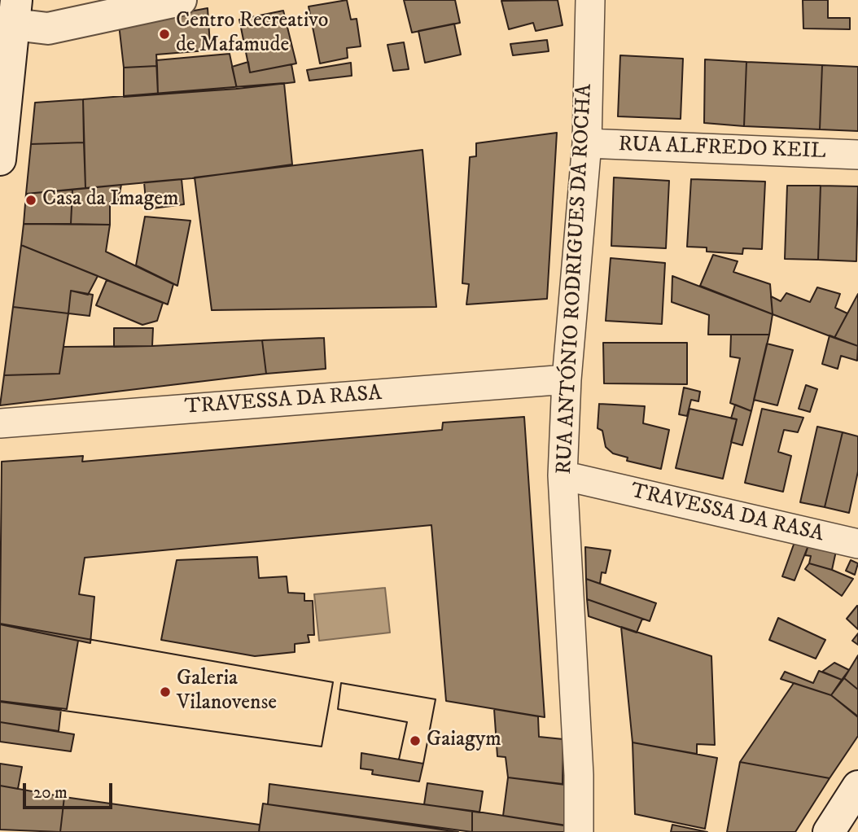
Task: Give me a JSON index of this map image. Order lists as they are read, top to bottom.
{
  "streets": {
    "street": ["RUA ALFREDO KEIL", "RUA ANTÓNIO RODRIGUES DA ROCHA", "TRAVESSA DA RASA"]
  },
  "crossings": [
    ["RUA ALFREDO KEIL", "RUA ANTÓNIO RODRIGUES DA ROCHA"],
    ["RUA ANTÓNIO RODRIGUES DA ROCHA", "TRAVESSA DA RASA"]
  ],
  "places": [
    "Centro Recreativo de Mafamude",
    "Casa da Imagem",
    "Galeria Vilanovense",
    "Gaiagym"
  ],
  "scale_bar": "20 m"
}
